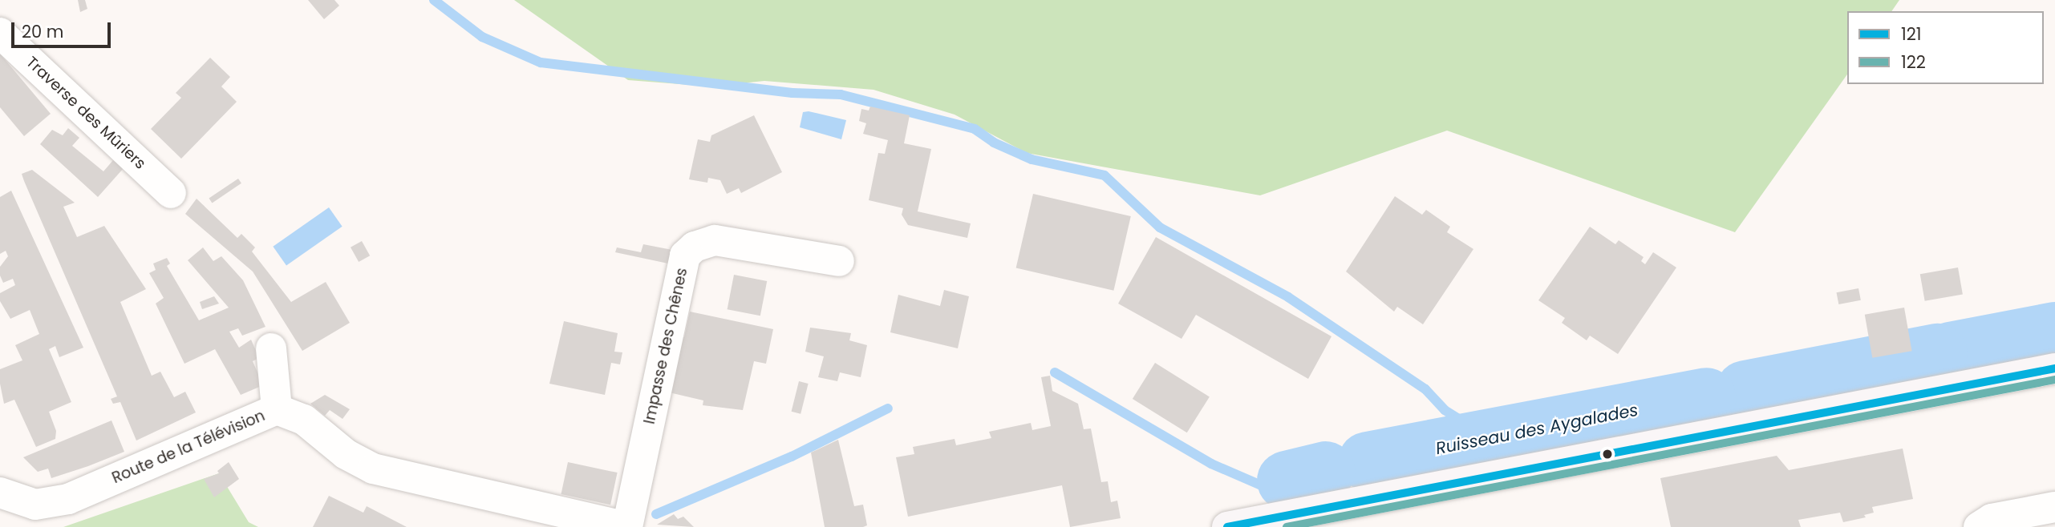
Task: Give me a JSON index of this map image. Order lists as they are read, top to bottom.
{
  "streets": {
    "street": ["Traverse des Mûriers", "Impasse des Chênes", "Route de la Télévision"]
  },
  "crossings": [
    ["Impasse des Chênes", "Route de la Télévision"]
  ],
  "water": ["Ruisseau des Aygalades"],
  "lines": ["transit line 121", "transit line 122"],
  "legend": ["121", "122"],
  "scale_bar": "20 m"
}
